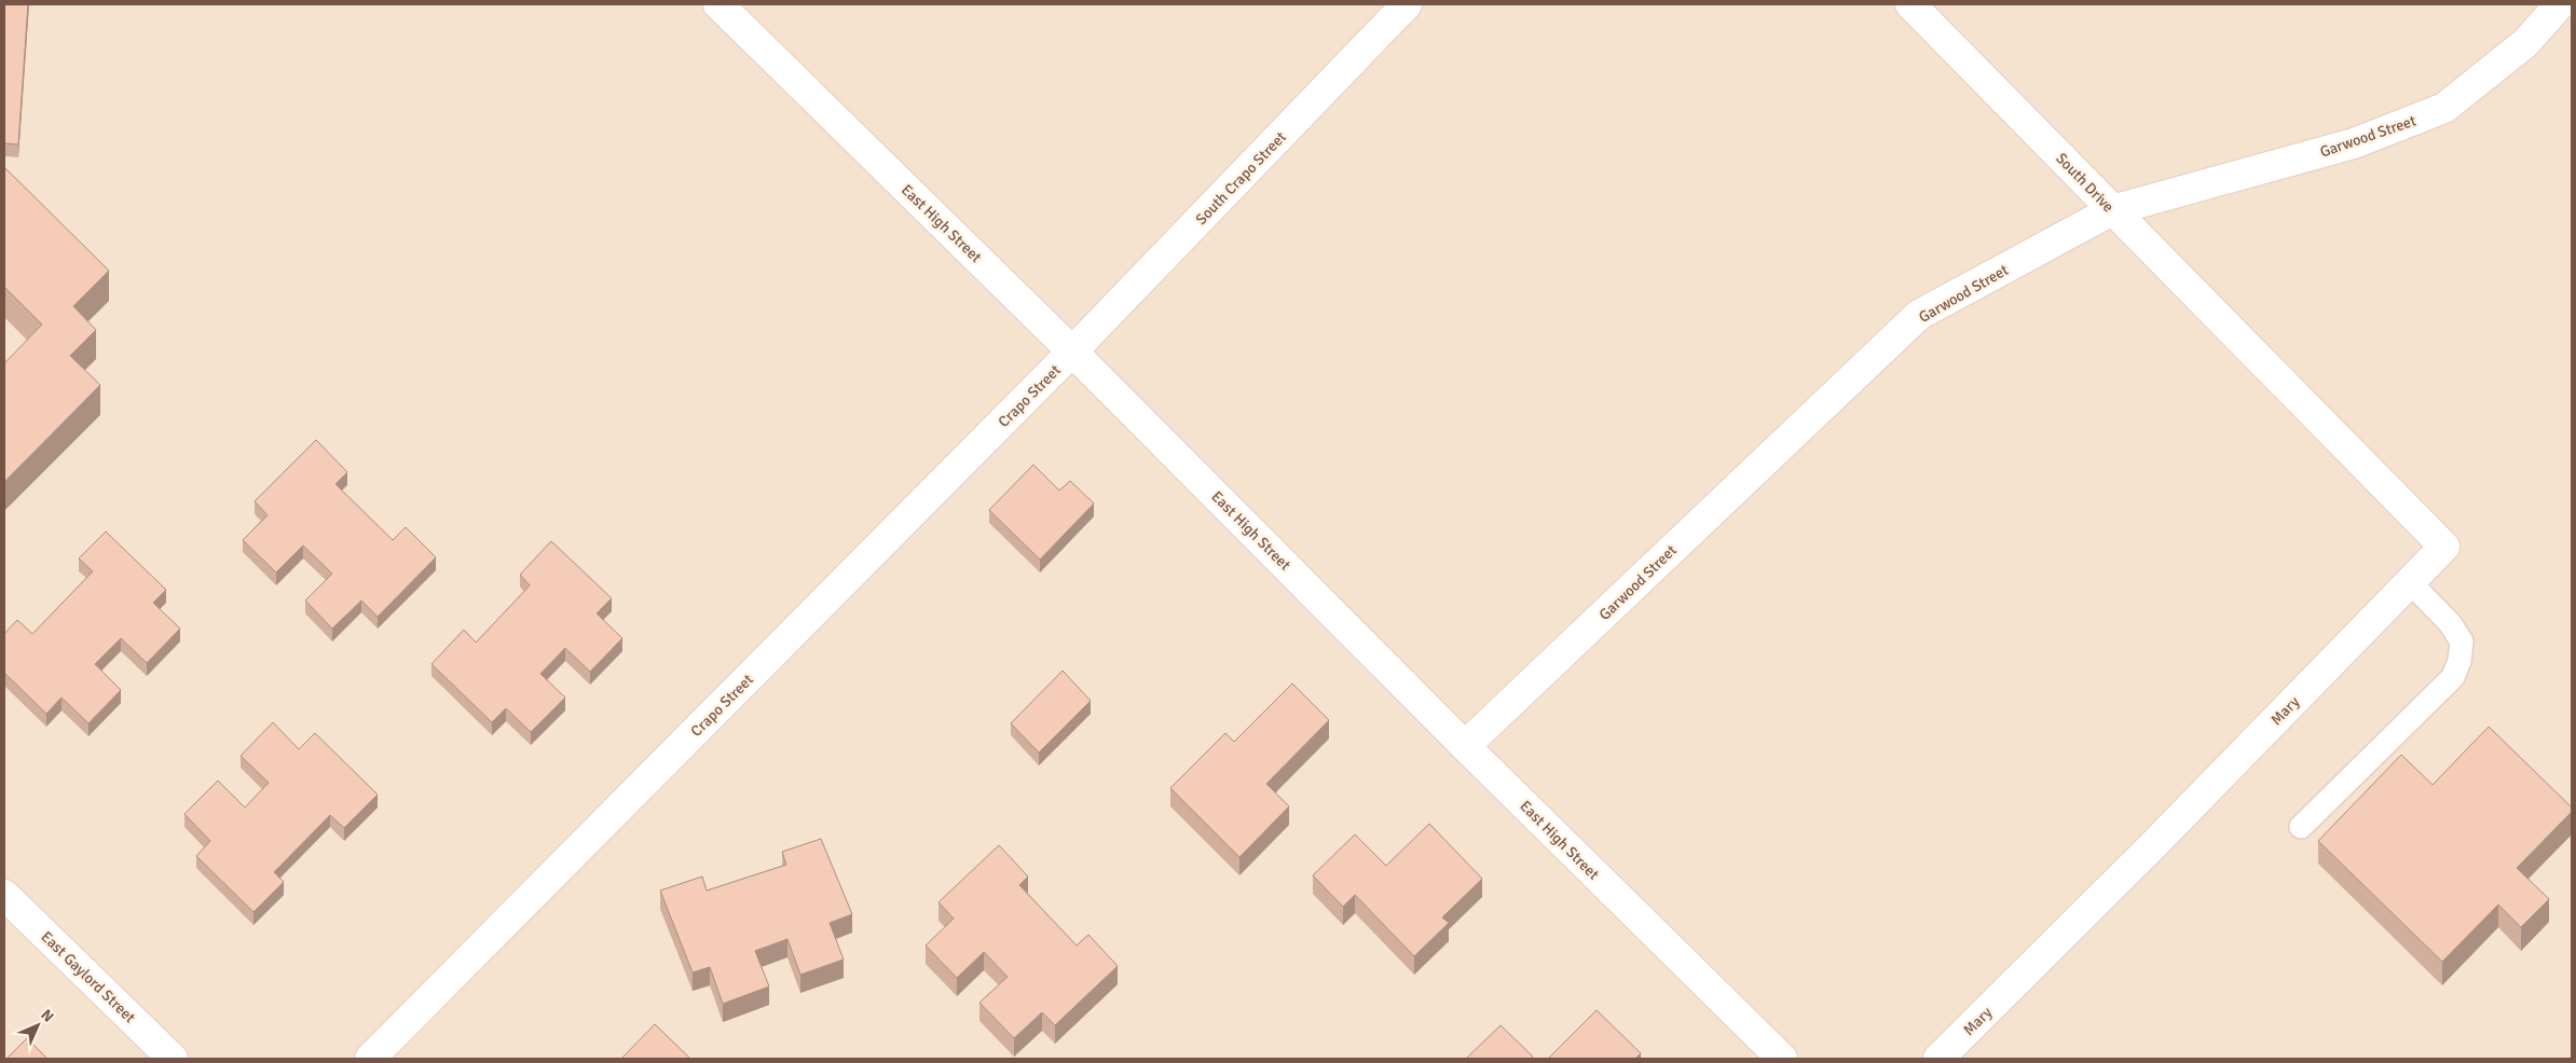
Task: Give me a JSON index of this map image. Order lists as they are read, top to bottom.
{
  "streets": {
    "street": [
      "Garwood Street",
      "South Crapo Street",
      "South Drive",
      "East High Street",
      "Crapo Street",
      "Mary",
      "East Gaylord Street"
    ]
  },
  "crossings": [
    ["Garwood Street", "South Drive"],
    ["Garwood Street", "East High Street"],
    ["South Crapo Street", "East High Street"],
    ["South Crapo Street", "Crapo Street"],
    ["South Drive", "Mary"],
    ["East High Street", "Crapo Street"]
  ],
  "north": "top right"
}
